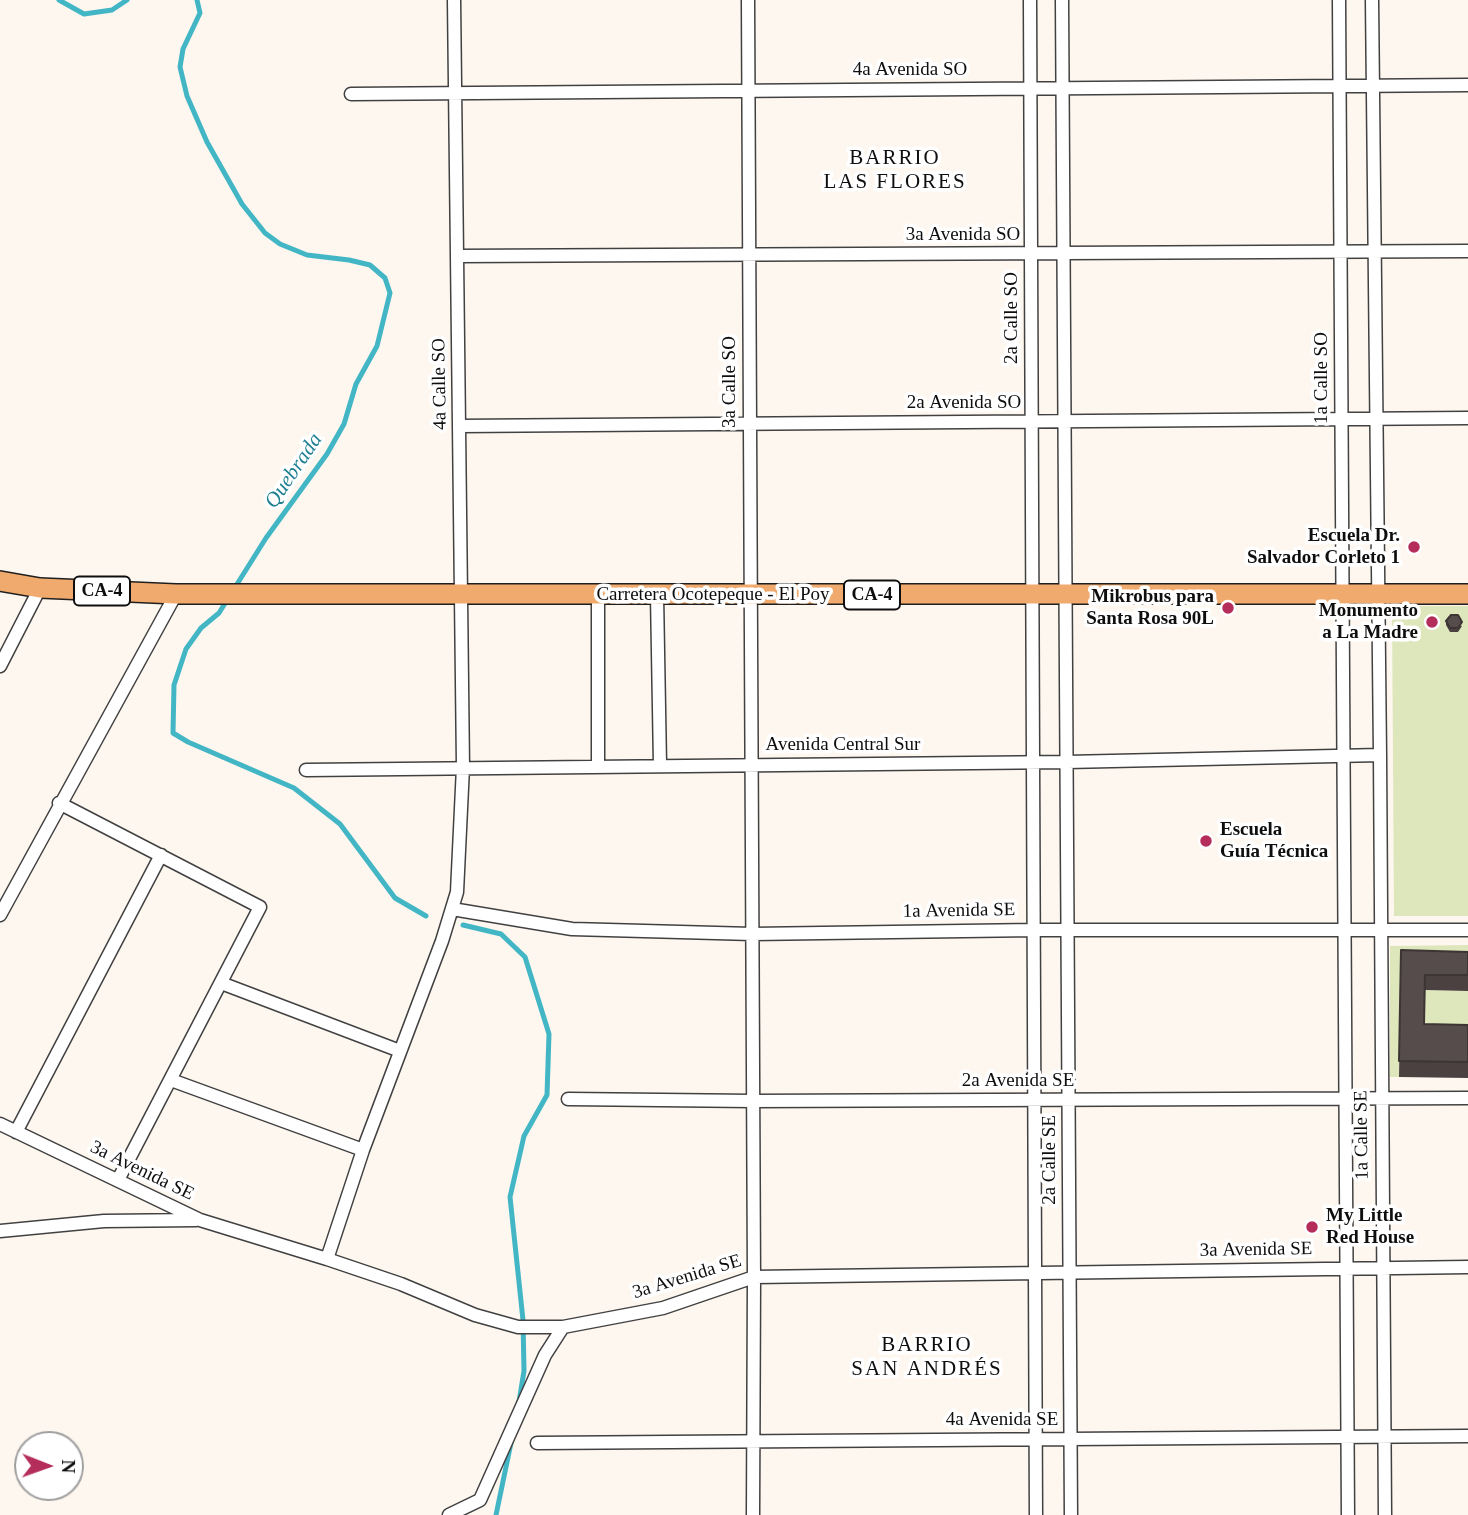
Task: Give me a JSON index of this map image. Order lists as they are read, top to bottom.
{
  "streets": {
    "main road": ["CA-4", "Carretera Ocotepeque - El Poy"],
    "street": [
      "4a Avenida SO",
      "3a Avenida SO",
      "2a Calle SO",
      "1a Calle SO",
      "3a Calle SO",
      "4a Calle SO",
      "2a Avenida SO",
      "Avenida Central Sur",
      "1a Avenida SE",
      "2a Avenida SE",
      "1a Calle SE",
      "2a Calle SE",
      "3a Avenida SE",
      "4a Avenida SE"
    ]
  },
  "crossings": [
    ["4a Avenida SO", "2a Calle SO"],
    ["4a Avenida SO", "1a Calle SO"],
    ["4a Avenida SO", "3a Calle SO"],
    ["4a Avenida SO", "4a Calle SO"],
    ["3a Avenida SO", "2a Calle SO"],
    ["3a Avenida SO", "1a Calle SO"],
    ["3a Avenida SO", "3a Calle SO"],
    ["3a Avenida SO", "4a Calle SO"],
    ["2a Calle SO", "2a Avenida SO"],
    ["2a Calle SO", "Carretera Ocotepeque - El Poy"],
    ["2a Calle SO", "Avenida Central Sur"],
    ["2a Calle SO", "2a Calle SE"],
    ["1a Calle SO", "2a Avenida SO"],
    ["1a Calle SO", "Carretera Ocotepeque - El Poy"],
    ["1a Calle SO", "Avenida Central Sur"],
    ["1a Calle SO", "1a Calle SE"],
    ["3a Calle SO", "2a Avenida SO"],
    ["3a Calle SO", "Carretera Ocotepeque - El Poy"],
    ["3a Calle SO", "Avenida Central Sur"],
    ["3a Calle SO", "1a Avenida SE"],
    ["3a Calle SO", "2a Avenida SE"],
    ["3a Calle SO", "3a Avenida SE"],
    ["3a Calle SO", "4a Avenida SE"],
    ["4a Calle SO", "2a Avenida SO"],
    ["4a Calle SO", "Carretera Ocotepeque - El Poy"],
    ["4a Calle SO", "Avenida Central Sur"],
    ["4a Calle SO", "1a Avenida SE"],
    ["4a Calle SO", "3a Avenida SE"],
    ["Avenida Central Sur", "1a Calle SE"],
    ["Avenida Central Sur", "2a Calle SE"],
    ["1a Avenida SE", "1a Calle SE"],
    ["1a Avenida SE", "2a Calle SE"],
    ["2a Avenida SE", "1a Calle SE"],
    ["2a Avenida SE", "2a Calle SE"],
    ["1a Calle SE", "3a Avenida SE"],
    ["1a Calle SE", "4a Avenida SE"],
    ["2a Calle SE", "3a Avenida SE"],
    ["2a Calle SE", "4a Avenida SE"]
  ],
  "districts": ["BARRIO LAS FLORES", "BARRIO SAN ANDRÉS"],
  "water": ["Quebrada"],
  "places": [
    "Escuela Dr. Salvador Corleto 1",
    "Mikrobus para Santa Rosa 90L",
    "Monumento a La Madre",
    "Escuela Guía Técnica",
    "My Little Red House"
  ],
  "north": "right"
}
